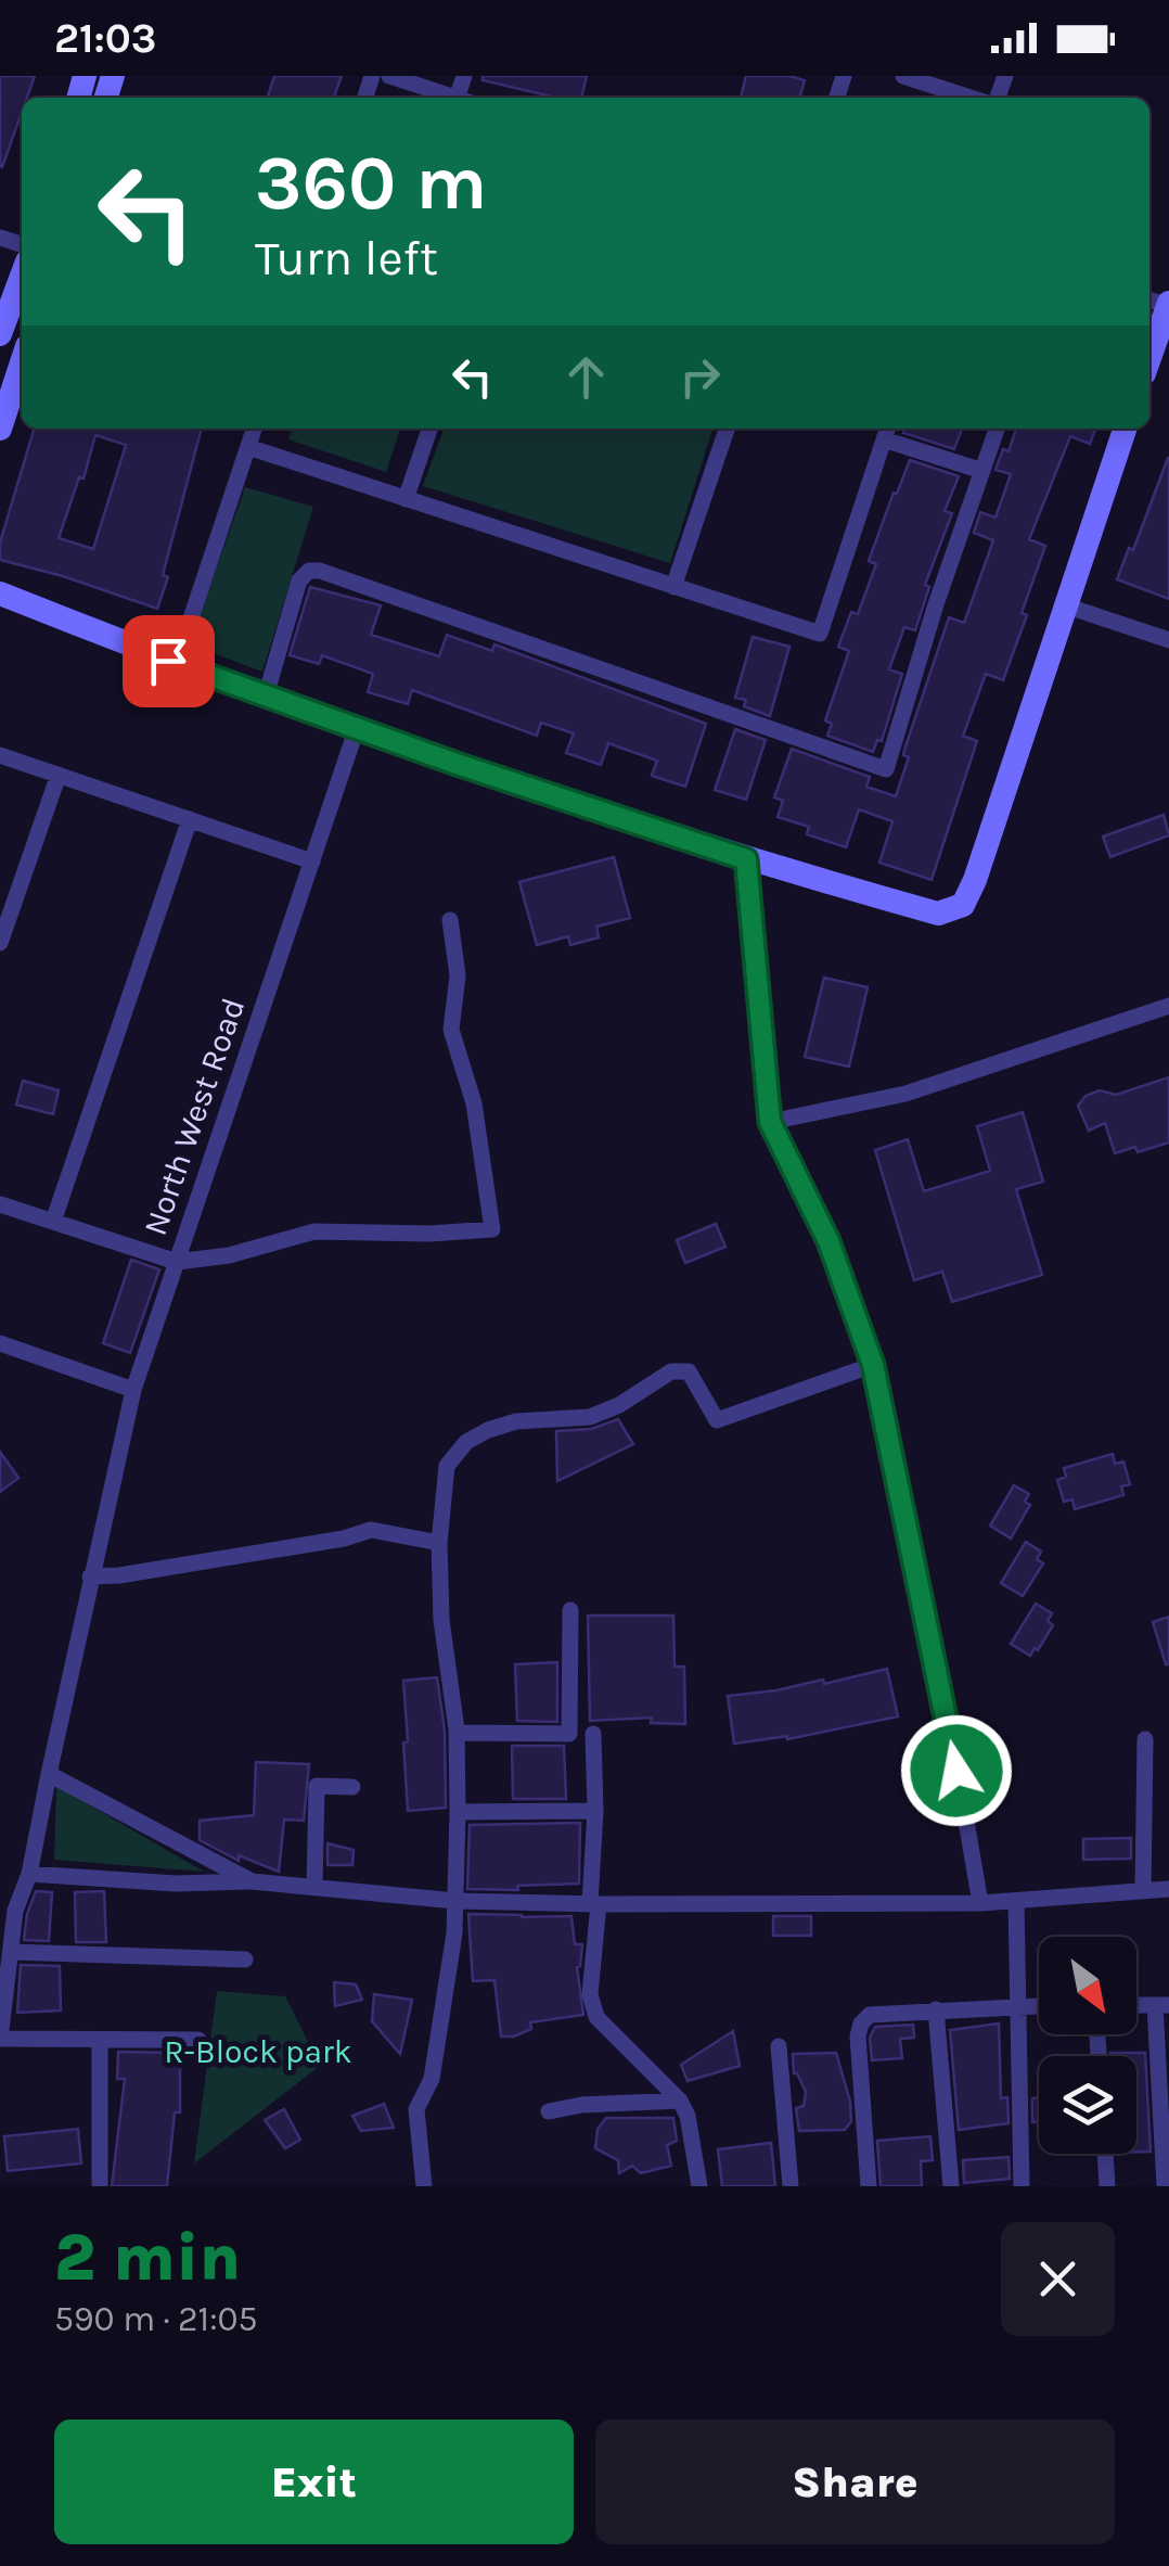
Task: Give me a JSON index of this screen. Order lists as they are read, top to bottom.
{
  "streets": {
    "street": ["North West Road"]
  },
  "parks": ["R-Block park"],
  "north": "bottom right",
  "page": {
    "status": "21:03",
    "turn": ["360 m", "Turn left"],
    "heading": ["2 min", "590 m · 21:05"],
    "buttons": ["Exit", "Share"]
  }
}
